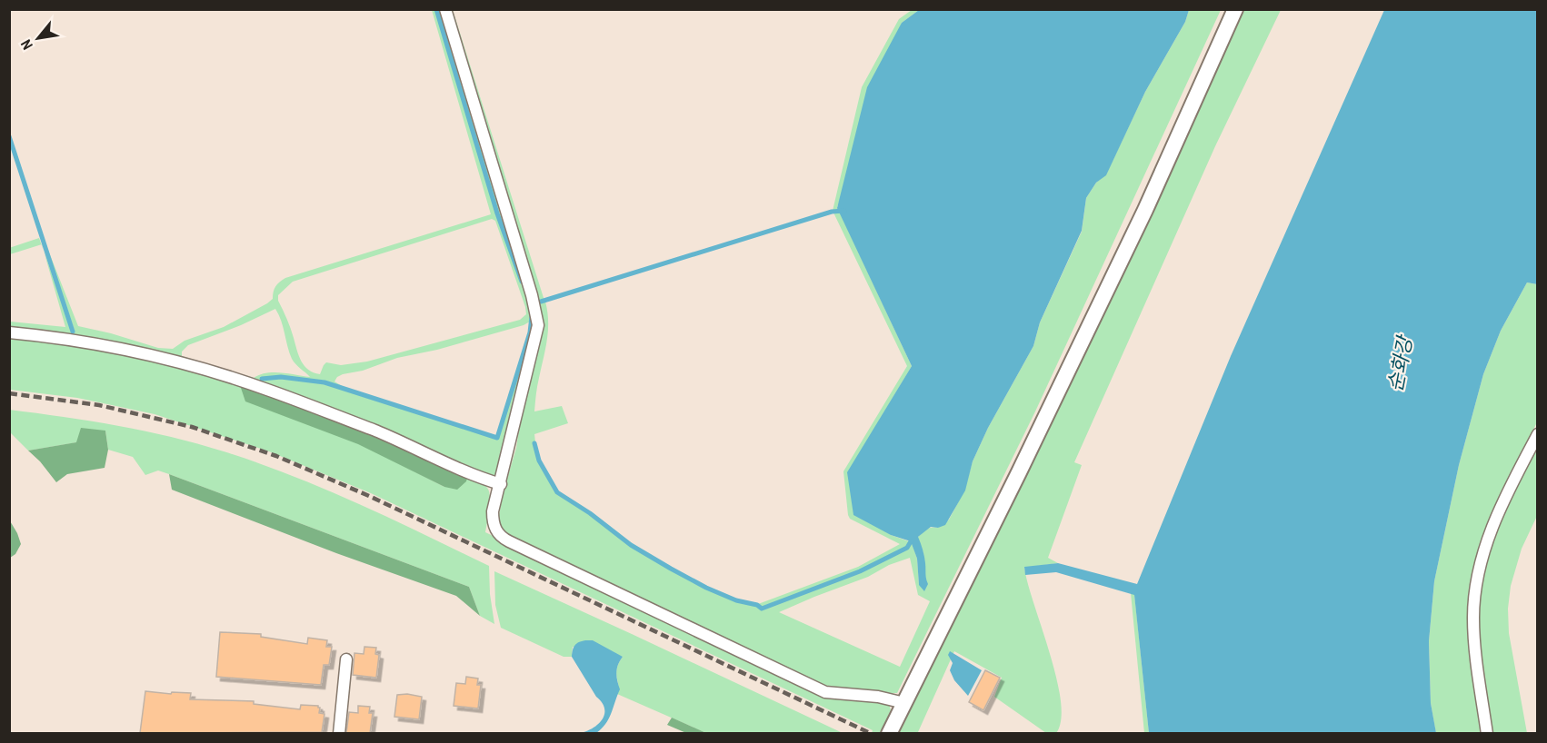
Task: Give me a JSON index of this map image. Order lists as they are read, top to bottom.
{
  "water": ["순화강"],
  "north": "bottom left"
}
